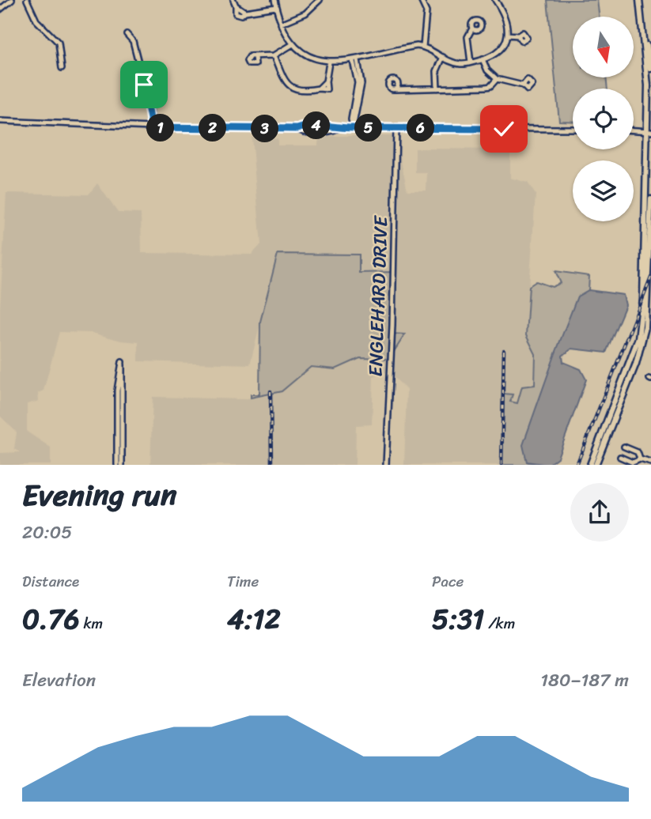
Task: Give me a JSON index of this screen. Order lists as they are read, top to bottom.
{
  "streets": {
    "street": ["ENGLEHARD DRIVE"]
  },
  "north": "bottom",
  "page": {
    "pins": [
      "4",
      "1",
      "2",
      "5",
      "6",
      "3"
    ],
    "heading": ["Evening run", "20:05"],
    "stats": [
      ["Distance", "0.76 km"],
      ["Time", "4:12"],
      ["Pace", "5:31 /km"]
    ],
    "chart": ["Elevation", "180–187 m"]
  }
}
